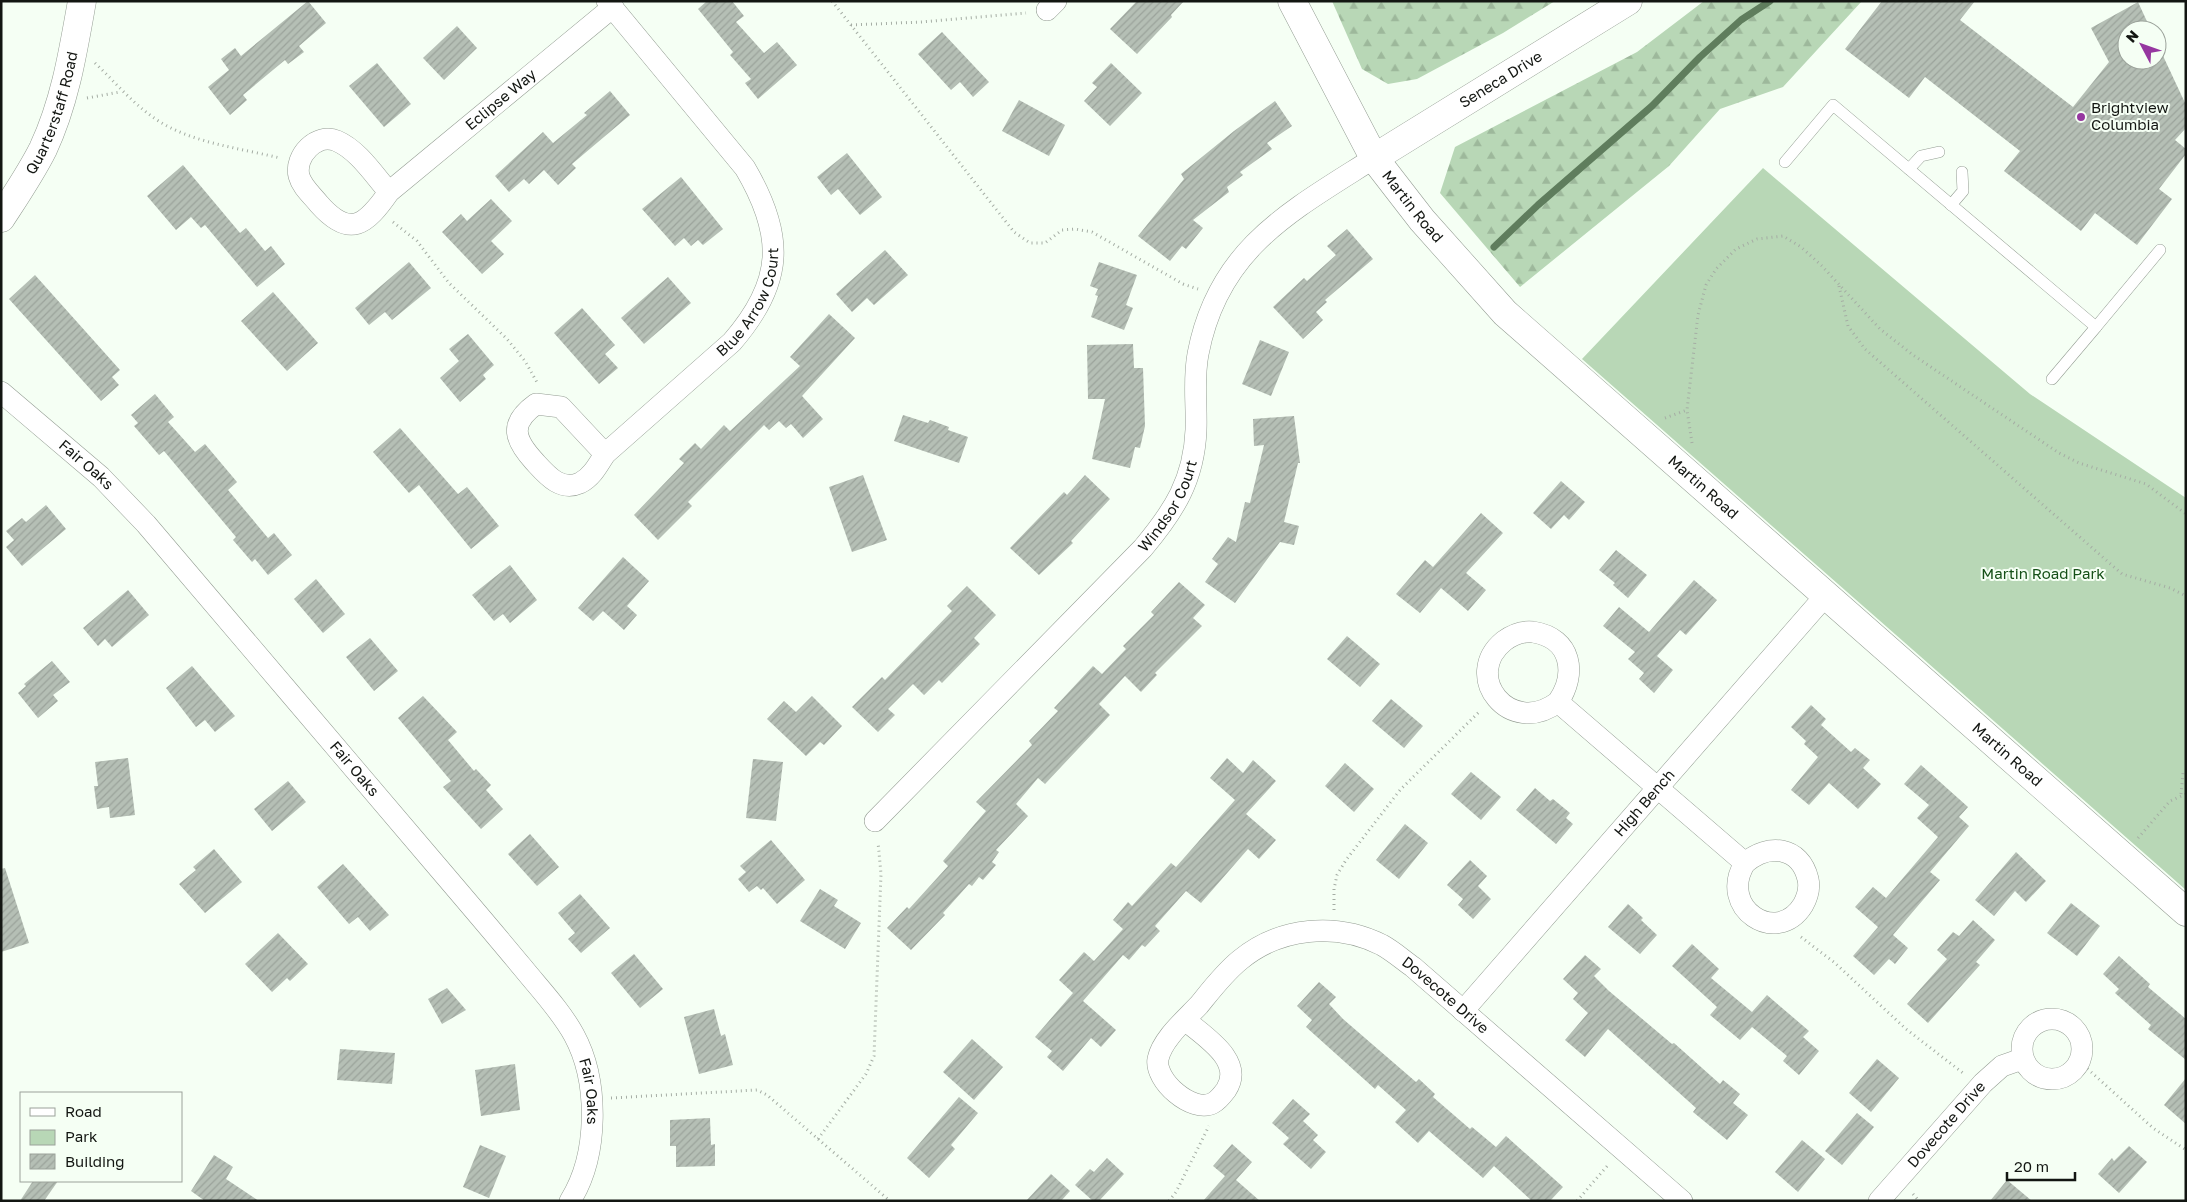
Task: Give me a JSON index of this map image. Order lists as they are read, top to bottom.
{
  "streets": {
    "street": [
      "Seneca Drive",
      "Eclipse Way",
      "Quarterstaff Road",
      "Martin Road",
      "Blue Arrow Court",
      "Fair Oaks",
      "Windsor Court",
      "High Bench",
      "Dovecote Drive"
    ]
  },
  "crossings": [
    ["Seneca Drive", "Martin Road"],
    ["Seneca Drive", "Windsor Court"],
    ["Eclipse Way", "Blue Arrow Court"],
    ["Martin Road", "Windsor Court"],
    ["Martin Road", "High Bench"],
    ["High Bench", "Dovecote Drive"]
  ],
  "parks": ["Martin Road Park"],
  "places": ["Brightview Columbia"],
  "legend": ["Road", "Park", "Building"],
  "scale_bar": "20 m",
  "north": "top left"
}
